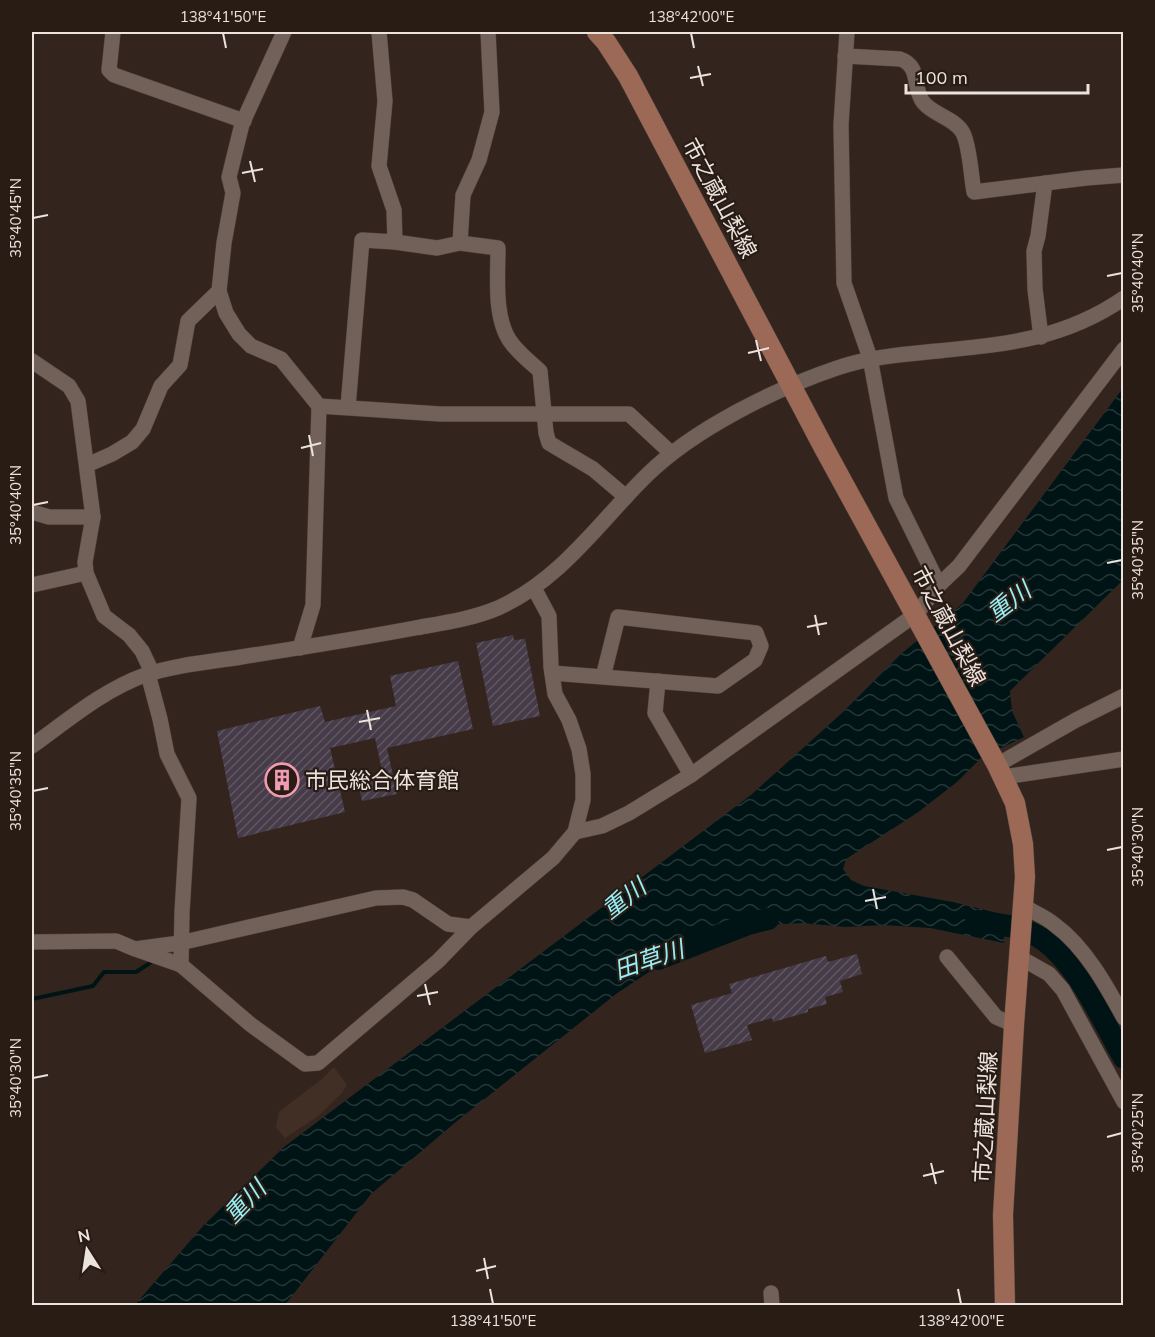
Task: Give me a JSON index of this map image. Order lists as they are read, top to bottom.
{
  "streets": {
    "main road": ["市之蔵山梨線"]
  },
  "water": ["重川", "田草川"],
  "places": {
    "building": ["市民総合体育館"]
  },
  "scale_bar": "100 m",
  "north": "top",
  "coordinates": [
    "138°41'50\"E",
    "138°42'00\"E",
    "35°40'45\"N",
    "35°40'40\"N",
    "35°40'35\"N",
    "35°40'30\"N",
    "35°40'25\"N"
  ]
}
